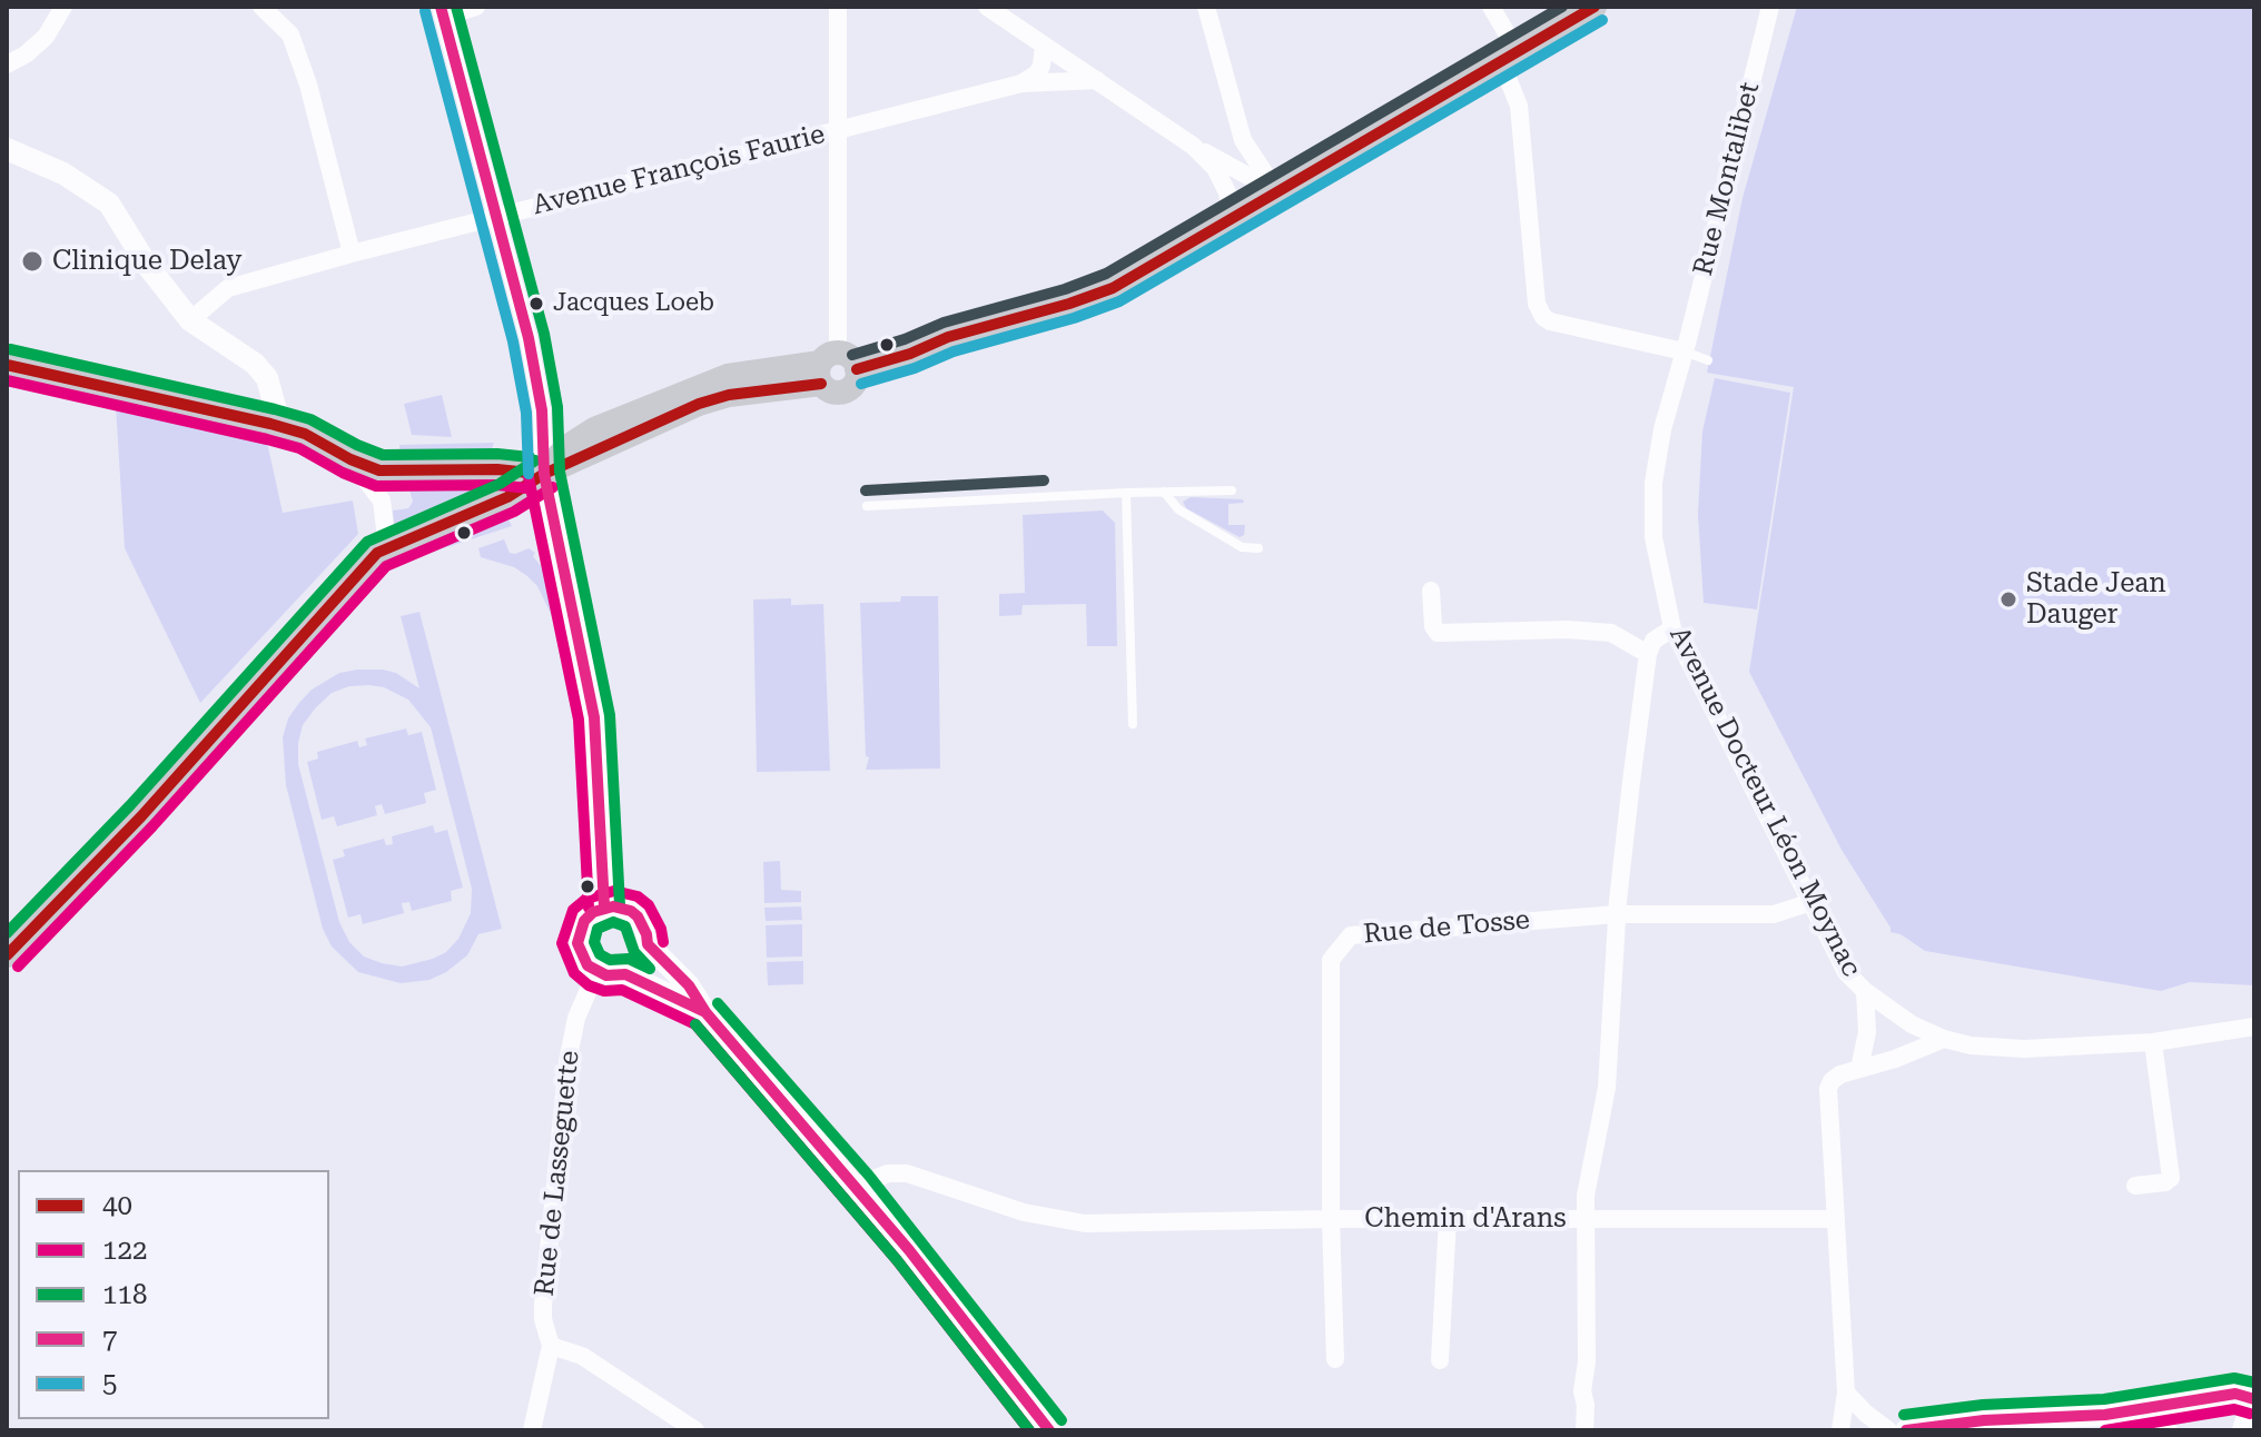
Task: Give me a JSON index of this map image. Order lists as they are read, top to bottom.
{
  "streets": {
    "street": [
      "Avenue François Faurie",
      "Rue Montalibet",
      "Avenue Docteur Léon Moynac",
      "Rue de Tosse",
      "Rue de Lasseguette",
      "Chemin d'Arans"
    ]
  },
  "crossings": [
    ["Rue Montalibet", "Avenue Docteur Léon Moynac"],
    ["Avenue Docteur Léon Moynac", "Rue de Tosse"],
    ["Rue de Tosse", "Chemin d'Arans"]
  ],
  "places": ["Clinique Delay", "Jacques Loeb", "Stade Jean Dauger"],
  "lines": [
    "transit line 40",
    "transit line 118",
    "transit line 7",
    "transit line 5",
    "transit line 122"
  ],
  "legend": [
    "40",
    "122",
    "118",
    "7",
    "5"
  ]
}
